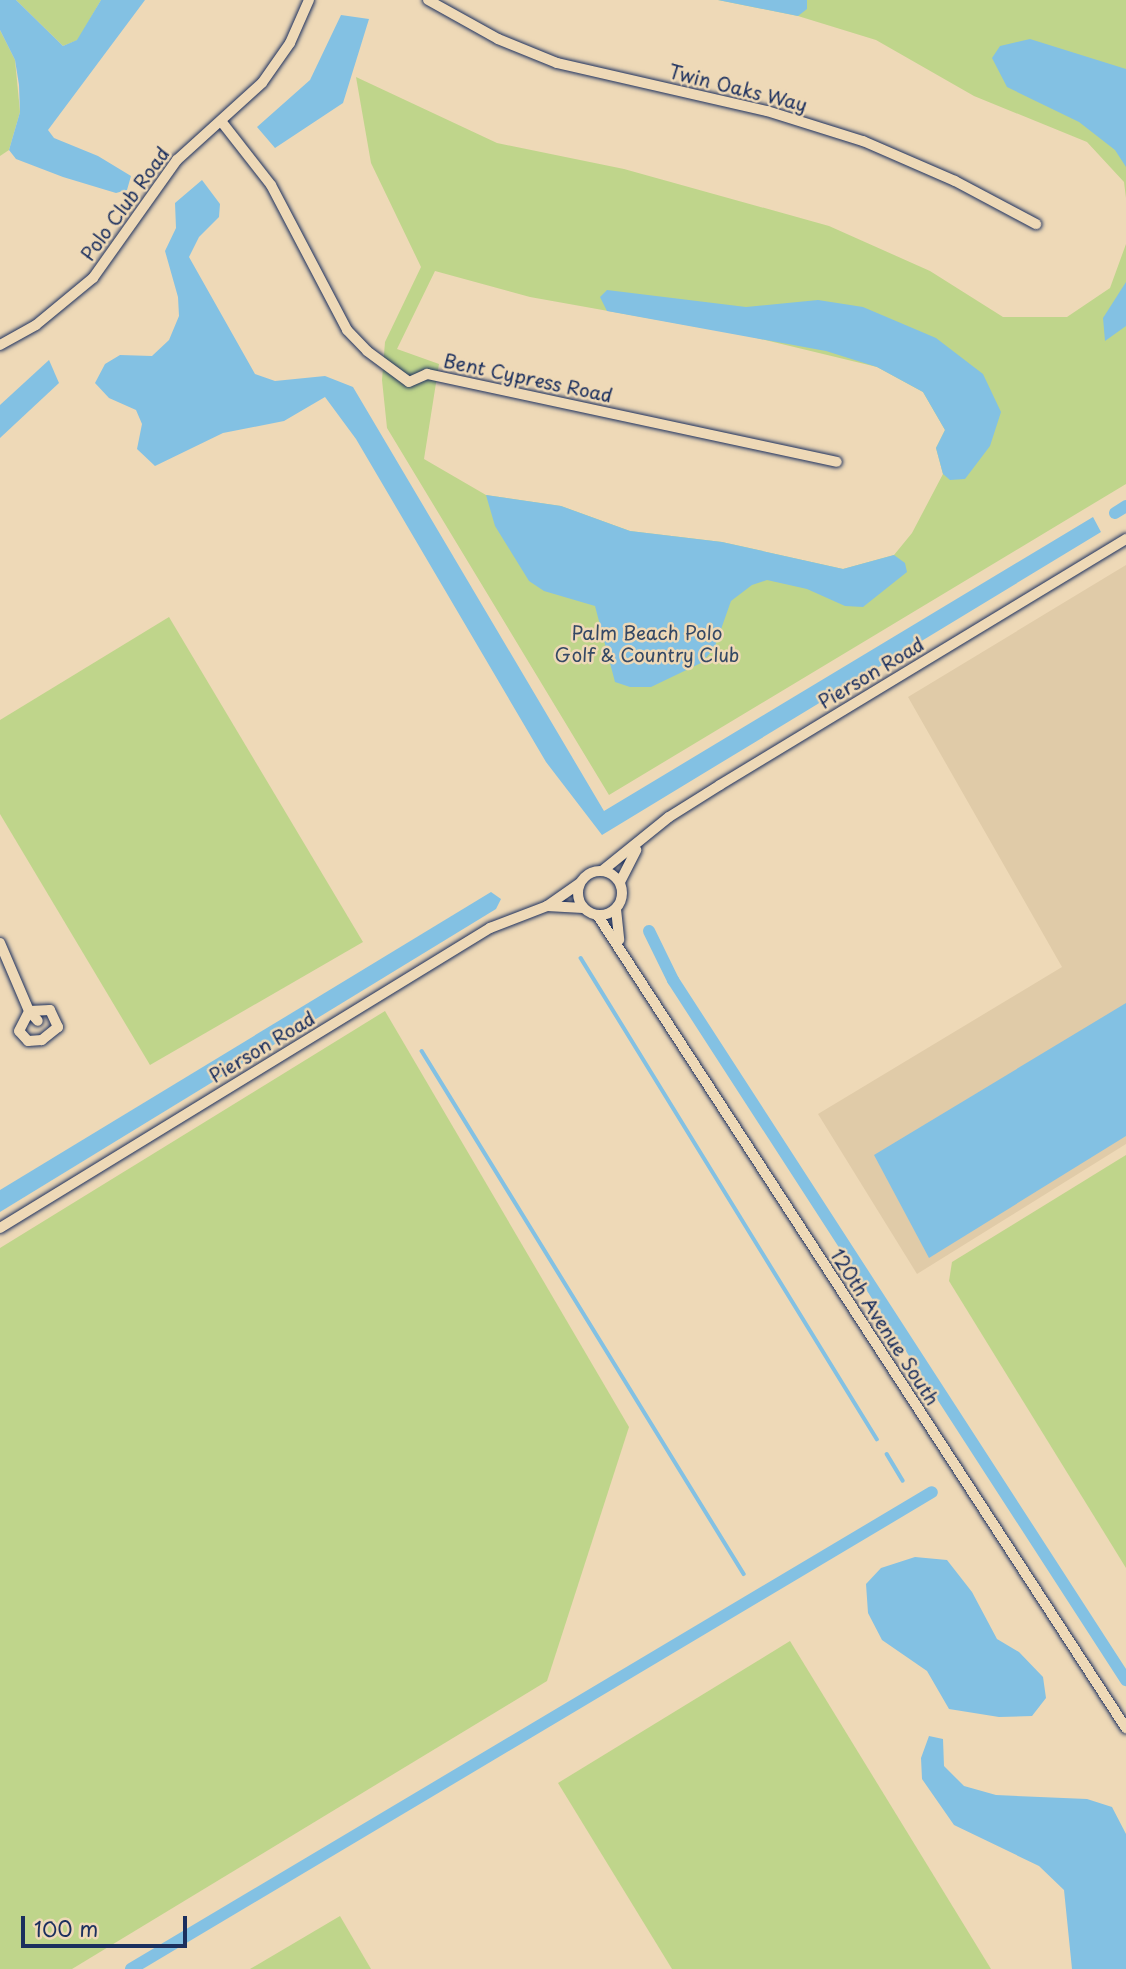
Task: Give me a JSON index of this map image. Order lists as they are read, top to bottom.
{
  "streets": {
    "street": [
      "Twin Oaks Way",
      "Polo Club Road",
      "Bent Cypress Road",
      "Pierson Road",
      "120th Avenue South"
    ]
  },
  "crossings": [
    ["Polo Club Road", "Bent Cypress Road"],
    ["Pierson Road", "120th Avenue South"]
  ],
  "parks": ["Palm Beach Polo Golf & Country Club"],
  "scale_bar": "100 m"
}
